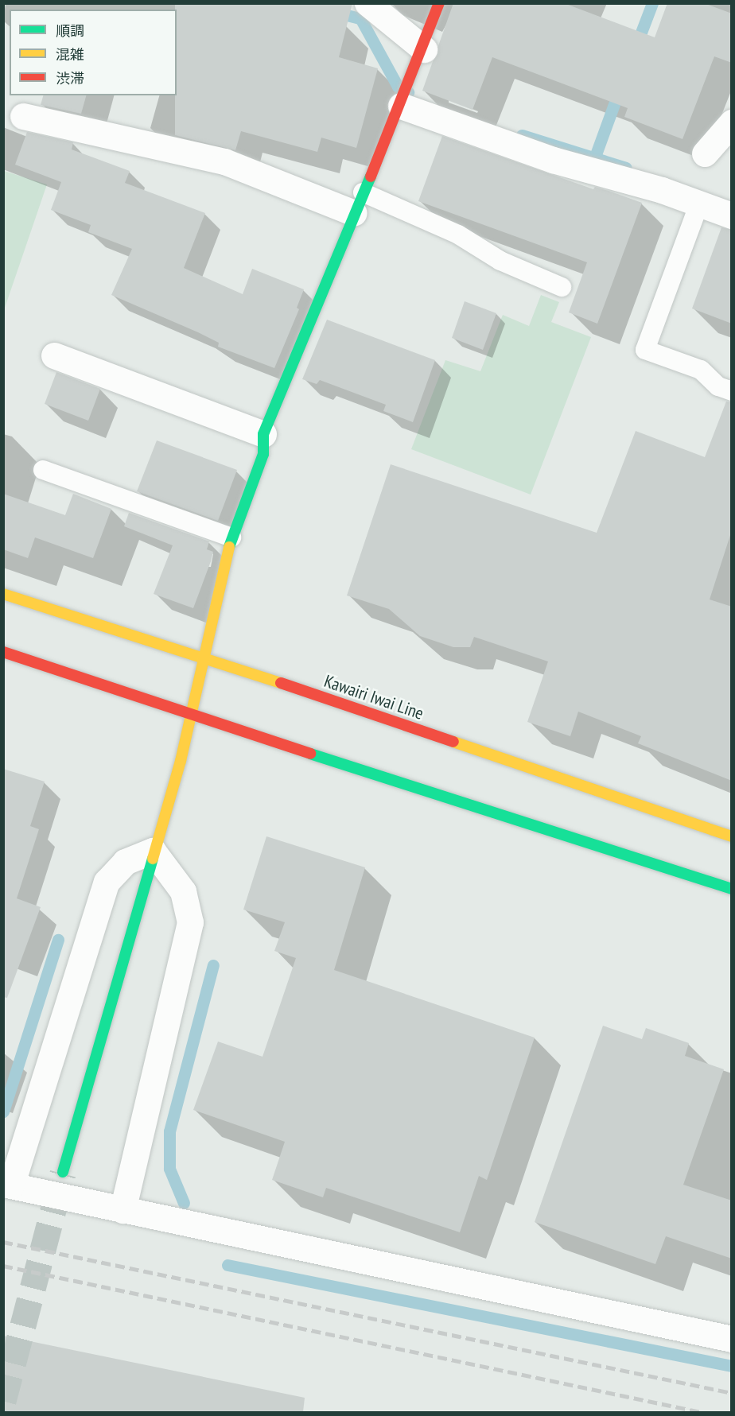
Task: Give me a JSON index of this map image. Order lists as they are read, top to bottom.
{
  "streets": {
    "main road": ["Kawairi Iwai Line"]
  },
  "legend": ["順調", "混雑", "渋滞"]
}
